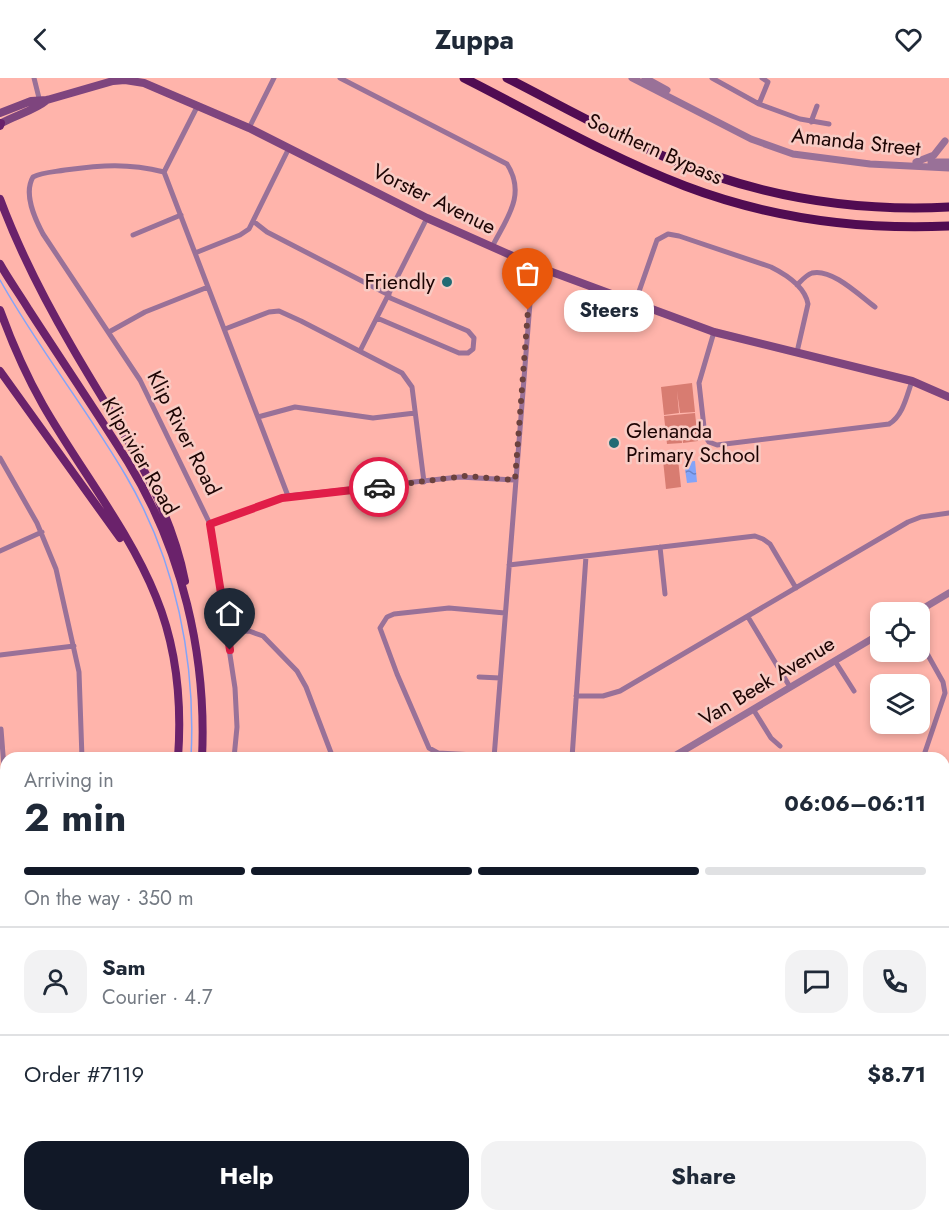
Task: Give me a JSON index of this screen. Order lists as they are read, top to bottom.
{
  "streets": {
    "highway": ["Southern Bypass"],
    "main road": ["Vorster Avenue", "Kliprivier Road"],
    "street": ["Amanda Street", "Klip River Road", "Van Beek Avenue"]
  },
  "places": ["Friendly", "Steers", "Glenanda Primary School"],
  "page": {
    "header": "Zuppa",
    "bubble": "Steers",
    "heading": ["2 min", "Arriving in", "06:06–06:11"],
    "panel": [
      "Sam",
      "Courier · 4.7",
      "Order #7119",
      "$8.71"
    ],
    "bar": "On the way · 350 m",
    "buttons": ["Help", "Share"]
  }
}
